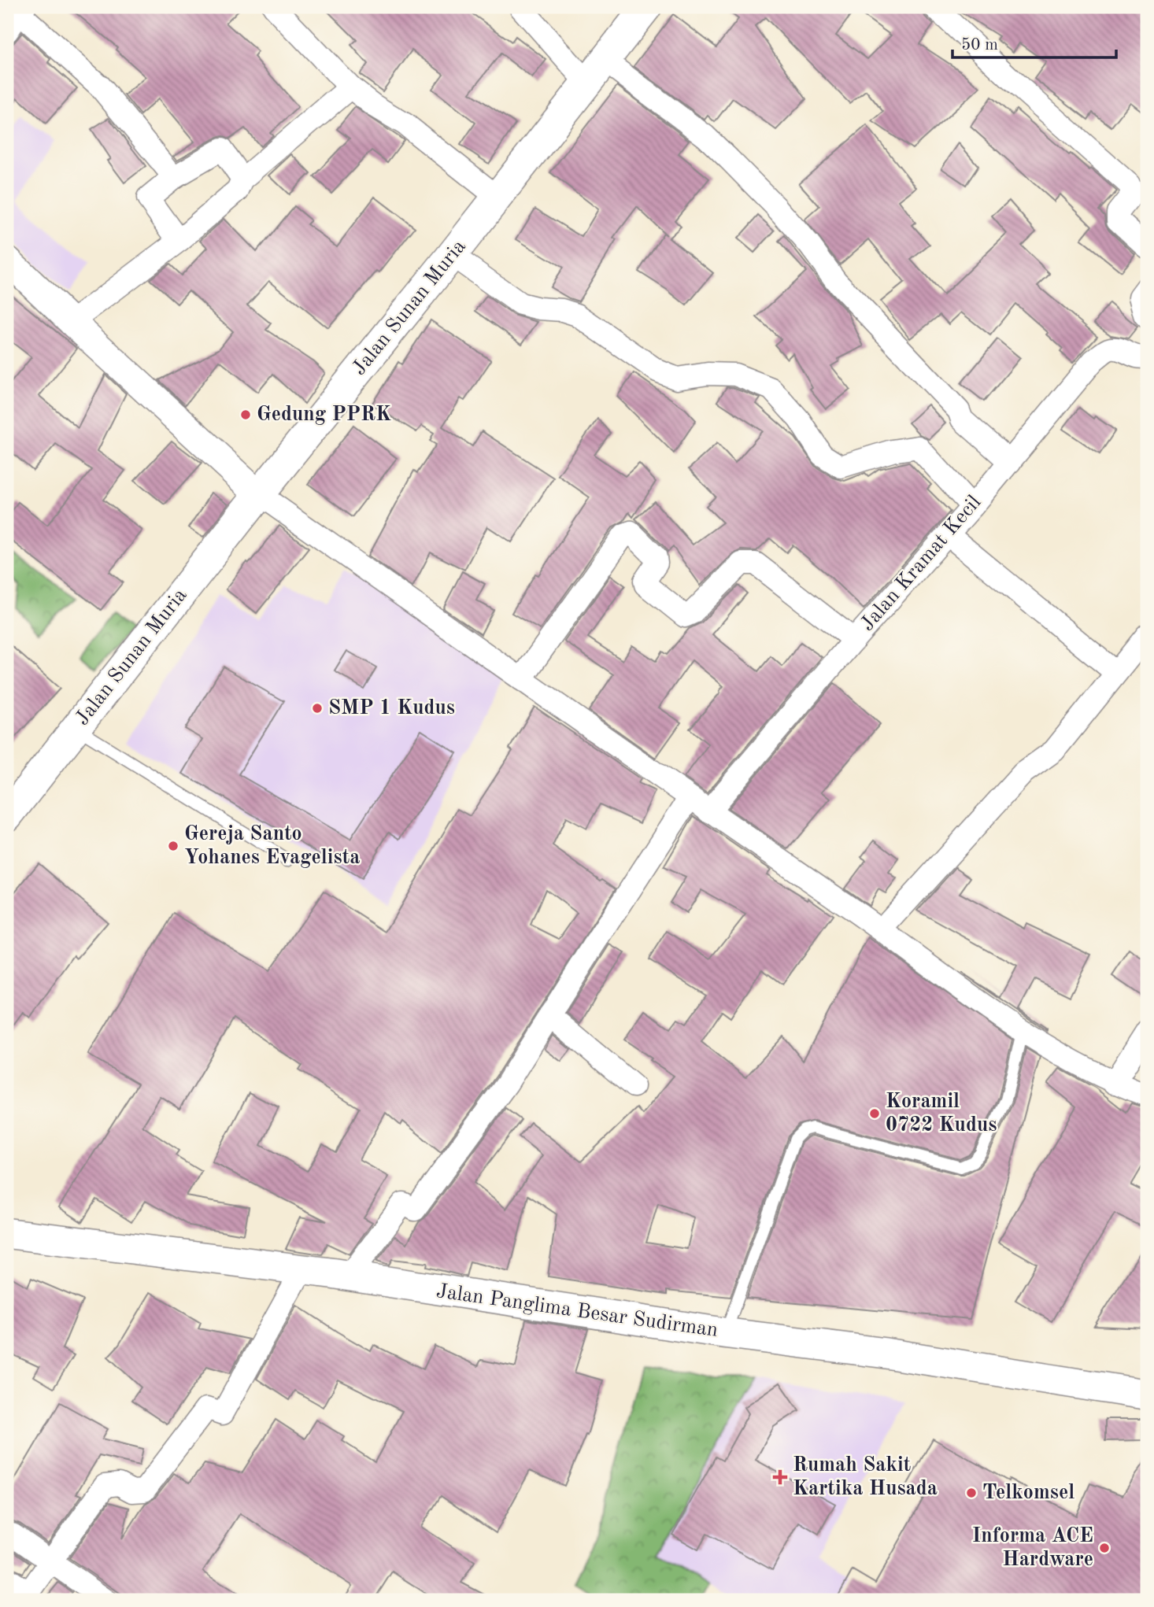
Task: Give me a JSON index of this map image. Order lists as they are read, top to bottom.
{
  "streets": {
    "main road": ["Jalan Sunan Muria", "Jalan Panglima Besar Sudirman"],
    "street": ["Jalan Kramat Kecil"]
  },
  "places": {
    "other": [
      "Gedung PPRK",
      "SMP 1 Kudus",
      "Gereja Santo Yohanes Evagelista",
      "Koramil 0722 Kudus",
      "Telkomsel",
      "Informa ACE Hardware"
    ],
    "health": ["Rumah Sakit Kartika Husada"]
  },
  "scale_bar": "50 m"
}
